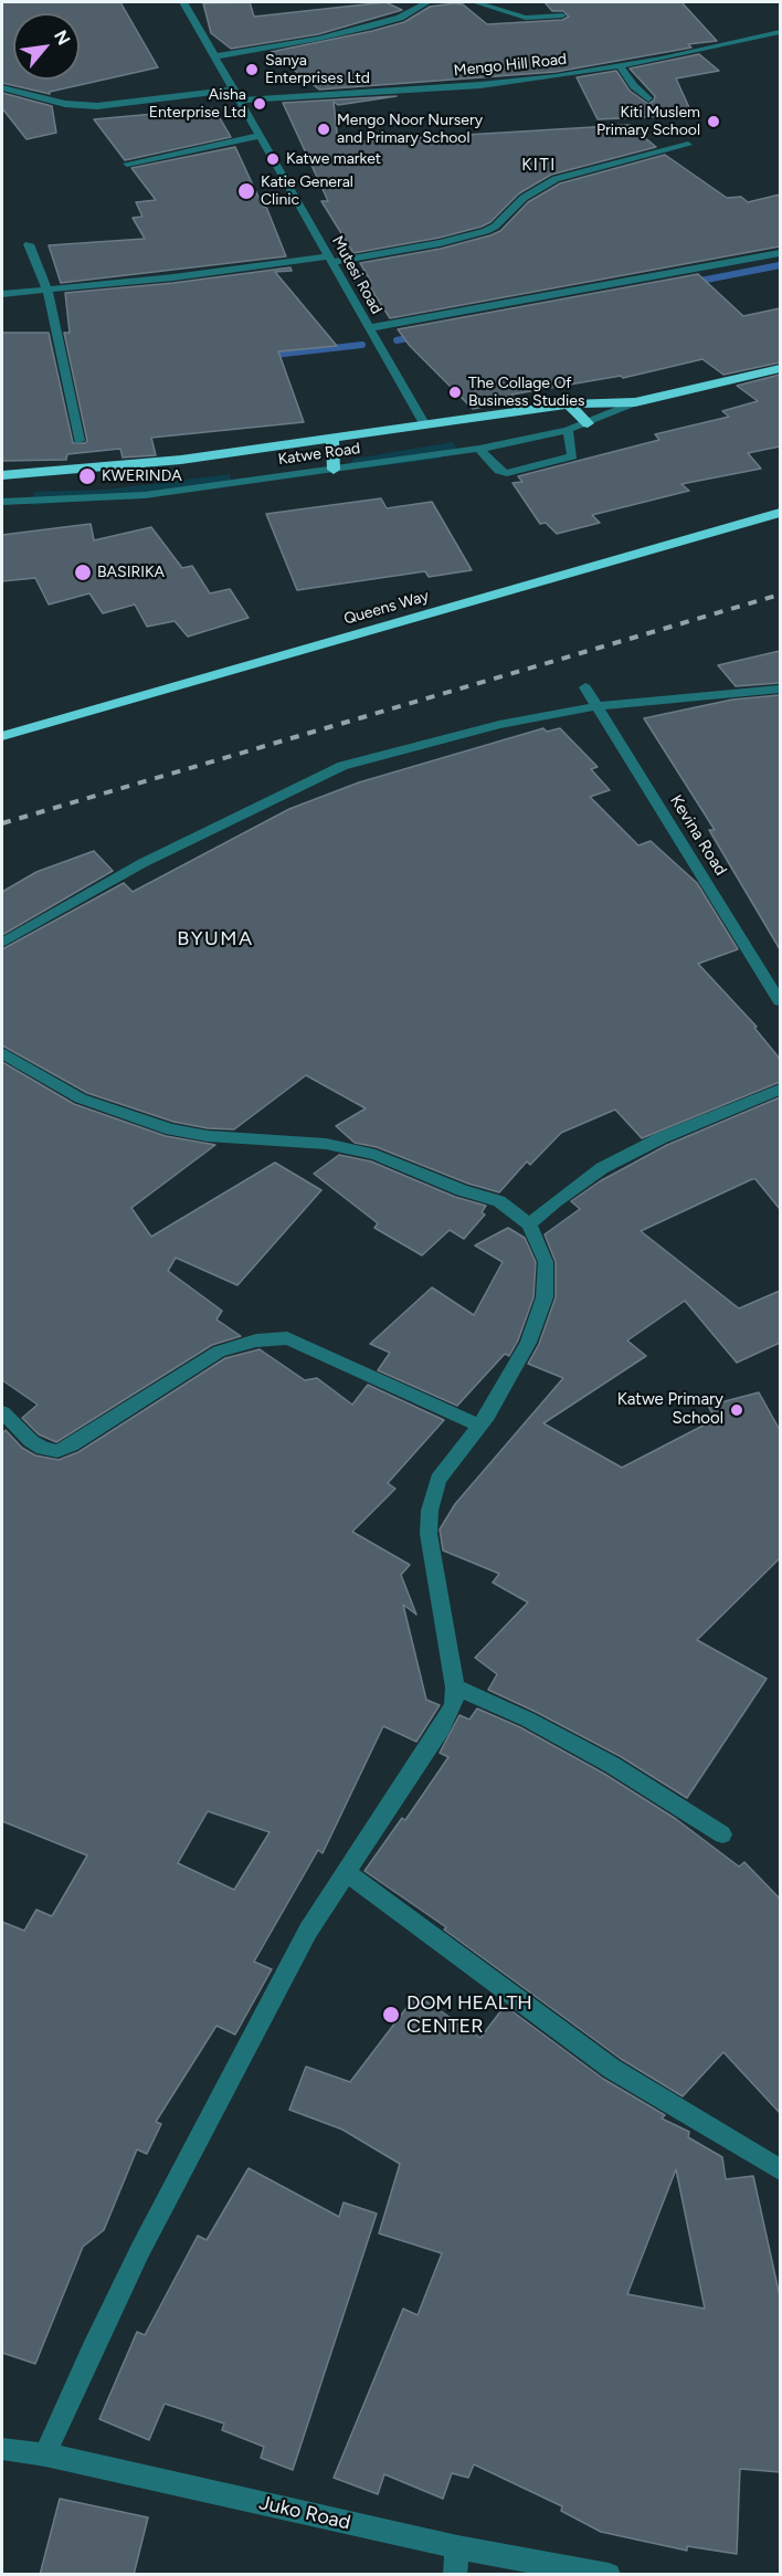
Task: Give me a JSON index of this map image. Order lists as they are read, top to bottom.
{
  "streets": {
    "highway": ["Katwe Road", "Queens Way"],
    "street": [
      "Mengo Hill Road",
      "Mutesi Road",
      "Kevina Road",
      "Juko Road"
    ]
  },
  "crossings": [
    ["Mengo Hill Road", "Mutesi Road"],
    ["Mutesi Road", "Katwe Road"]
  ],
  "districts": ["KITI", "BYUMA"],
  "places": [
    "Sanya Enterprises Ltd",
    "Aisha Enterprise Ltd",
    "Kiti Muslem Primary School",
    "Mengo Noor Nursery and Primary School",
    "Katwe market",
    "Katie General Clinic",
    "The Collage Of Business Studies",
    "KWERINDA",
    "BASIRIKA",
    "Katwe Primary School",
    "DOM HEALTH CENTER"
  ],
  "north": "top right"
}
